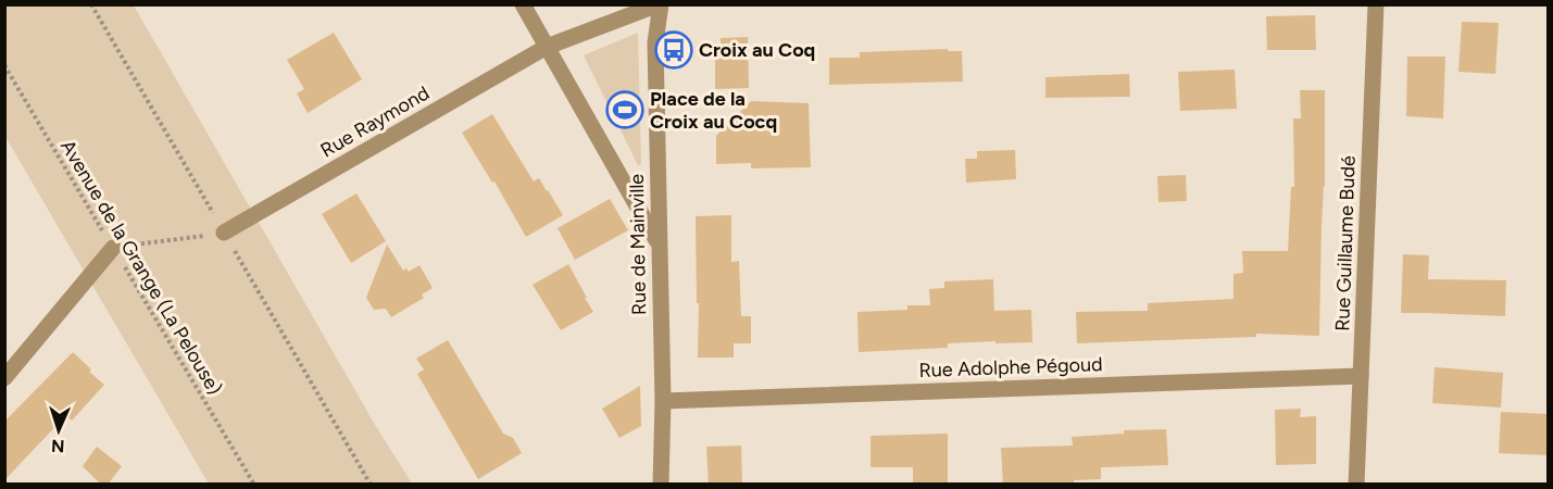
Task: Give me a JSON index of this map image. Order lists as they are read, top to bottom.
{
  "streets": {
    "street": [
      "Rue Raymond",
      "Rue Guillaume Budé",
      "Rue de Mainville",
      "Rue Adolphe Pégoud"
    ],
    "path": ["Avenue de la Grange (La Pelouse)"]
  },
  "crossings": [
    ["Rue Guillaume Budé", "Rue Adolphe Pégoud"],
    ["Rue de Mainville", "Rue Adolphe Pégoud"]
  ],
  "places": {
    "bus stop": ["Croix au Coq"],
    "sports": ["Place de la Croix au Cocq"]
  },
  "north": "bottom"
}
